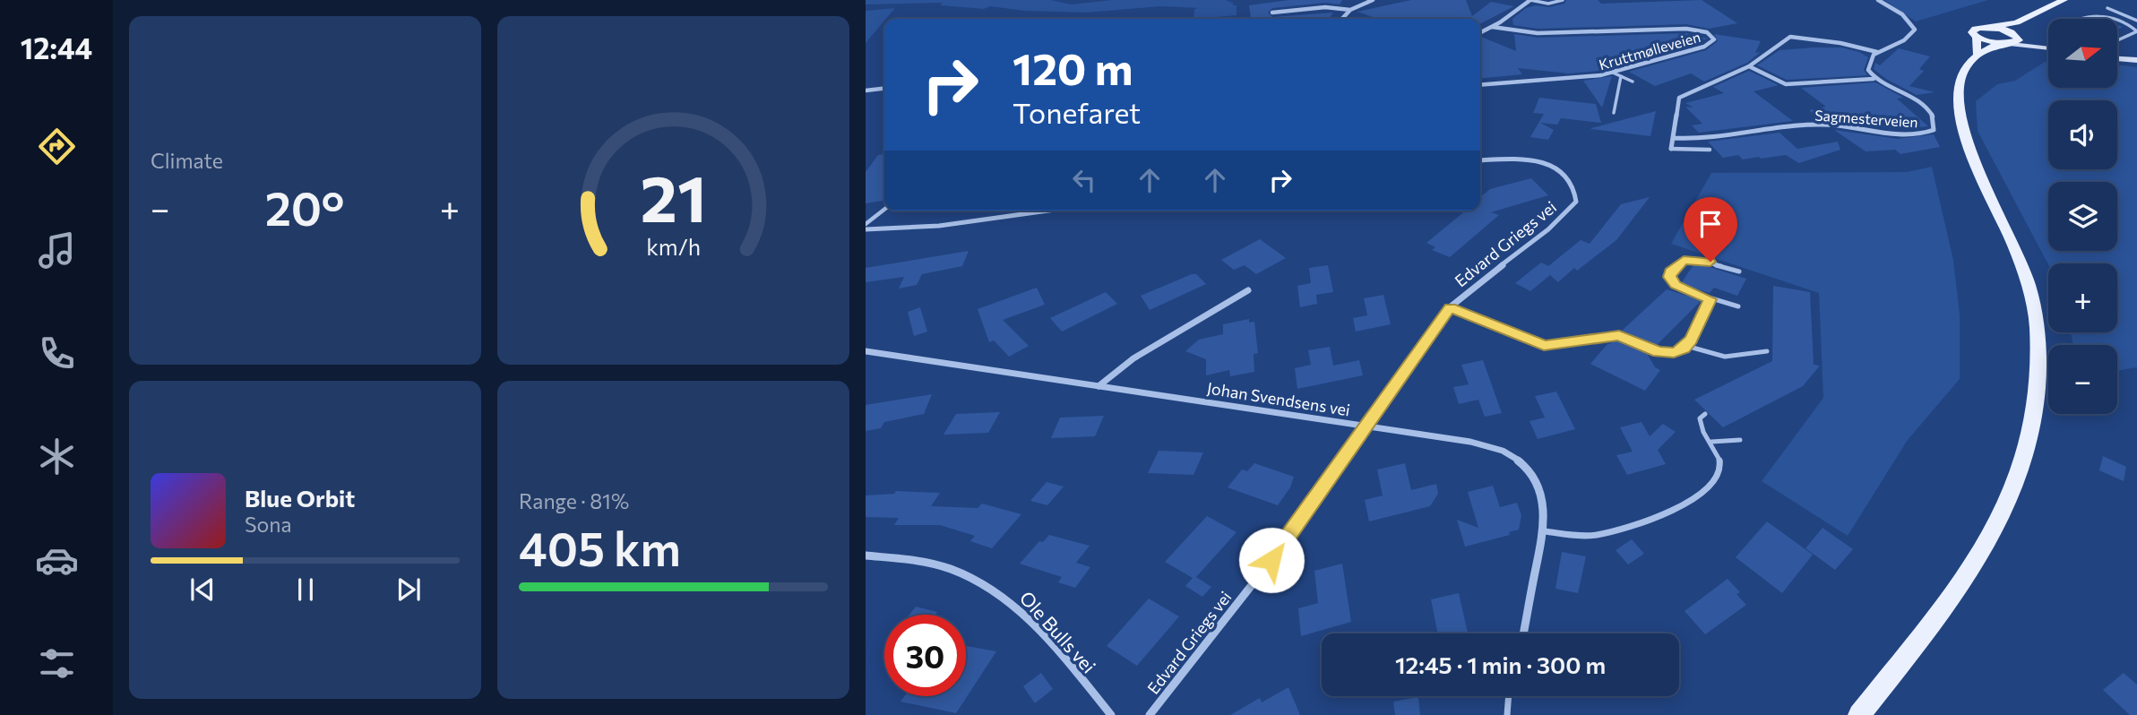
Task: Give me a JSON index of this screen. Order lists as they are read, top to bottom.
{
  "streets": {
    "street": [
      "Kruttmølleveien",
      "Sagmesterveien",
      "Edvard Griegs vei",
      "Johan Svendsens vei",
      "Ole Bulls vei"
    ]
  },
  "crossings": [
    ["Edvard Griegs vei", "Johan Svendsens vei"]
  ],
  "north": "right",
  "page": {
    "tabs": "12:44",
    "tile": [
      "Climate",
      ["Range · 81%", "405 km"]
    ],
    "map_buttons": ["+", "−"],
    "turn": ["120 m", "Tonefaret"],
    "heat": ["−", "20°", "+"],
    "song": ["Blue Orbit", "Sona"],
    "limit": "30",
    "trip": "12:45 · 1 min · 300 m",
    "gauge": ["21", "km/h"]
  }
}
